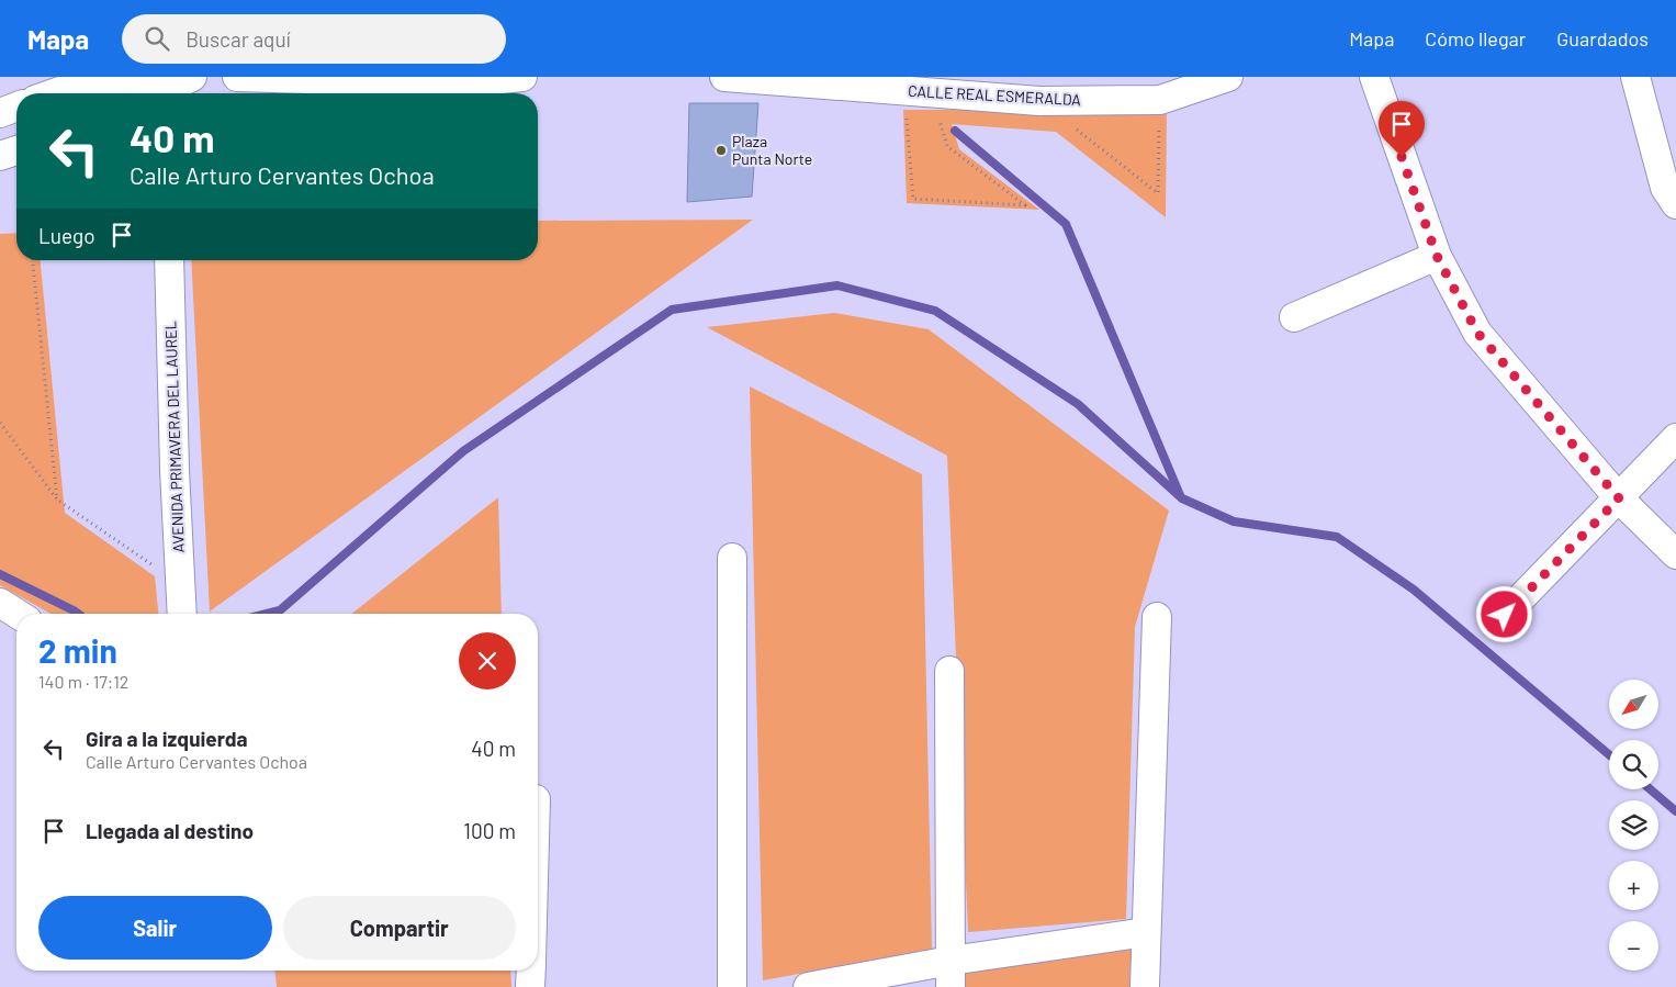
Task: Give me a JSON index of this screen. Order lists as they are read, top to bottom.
{
  "streets": {
    "street": ["CALLE REAL ESMERALDA", "AVENIDA PRIMAVERA DEL LAUREL"]
  },
  "places": ["Plaza Punta Norte"],
  "north": "bottom left",
  "page": {
    "header": "Mapa",
    "search": "Buscar aquí",
    "nav": ["Mapa", "Cómo llegar", "Guardados"],
    "turn": ["40 m", "Calle Arturo Cervantes Ochoa"],
    "then": "Luego",
    "heading": ["2 min", "140 m · 17:12"],
    "map_buttons": ["+", "−"],
    "list": [
      {
        "name": "Gira a la izquierda",
        "note": "Calle Arturo Cervantes Ochoa",
        "value": "40 m"
      },
      {
        "name": "Llegada al destino",
        "value": "100 m"
      }
    ],
    "buttons": ["Salir", "Compartir"]
  }
}
